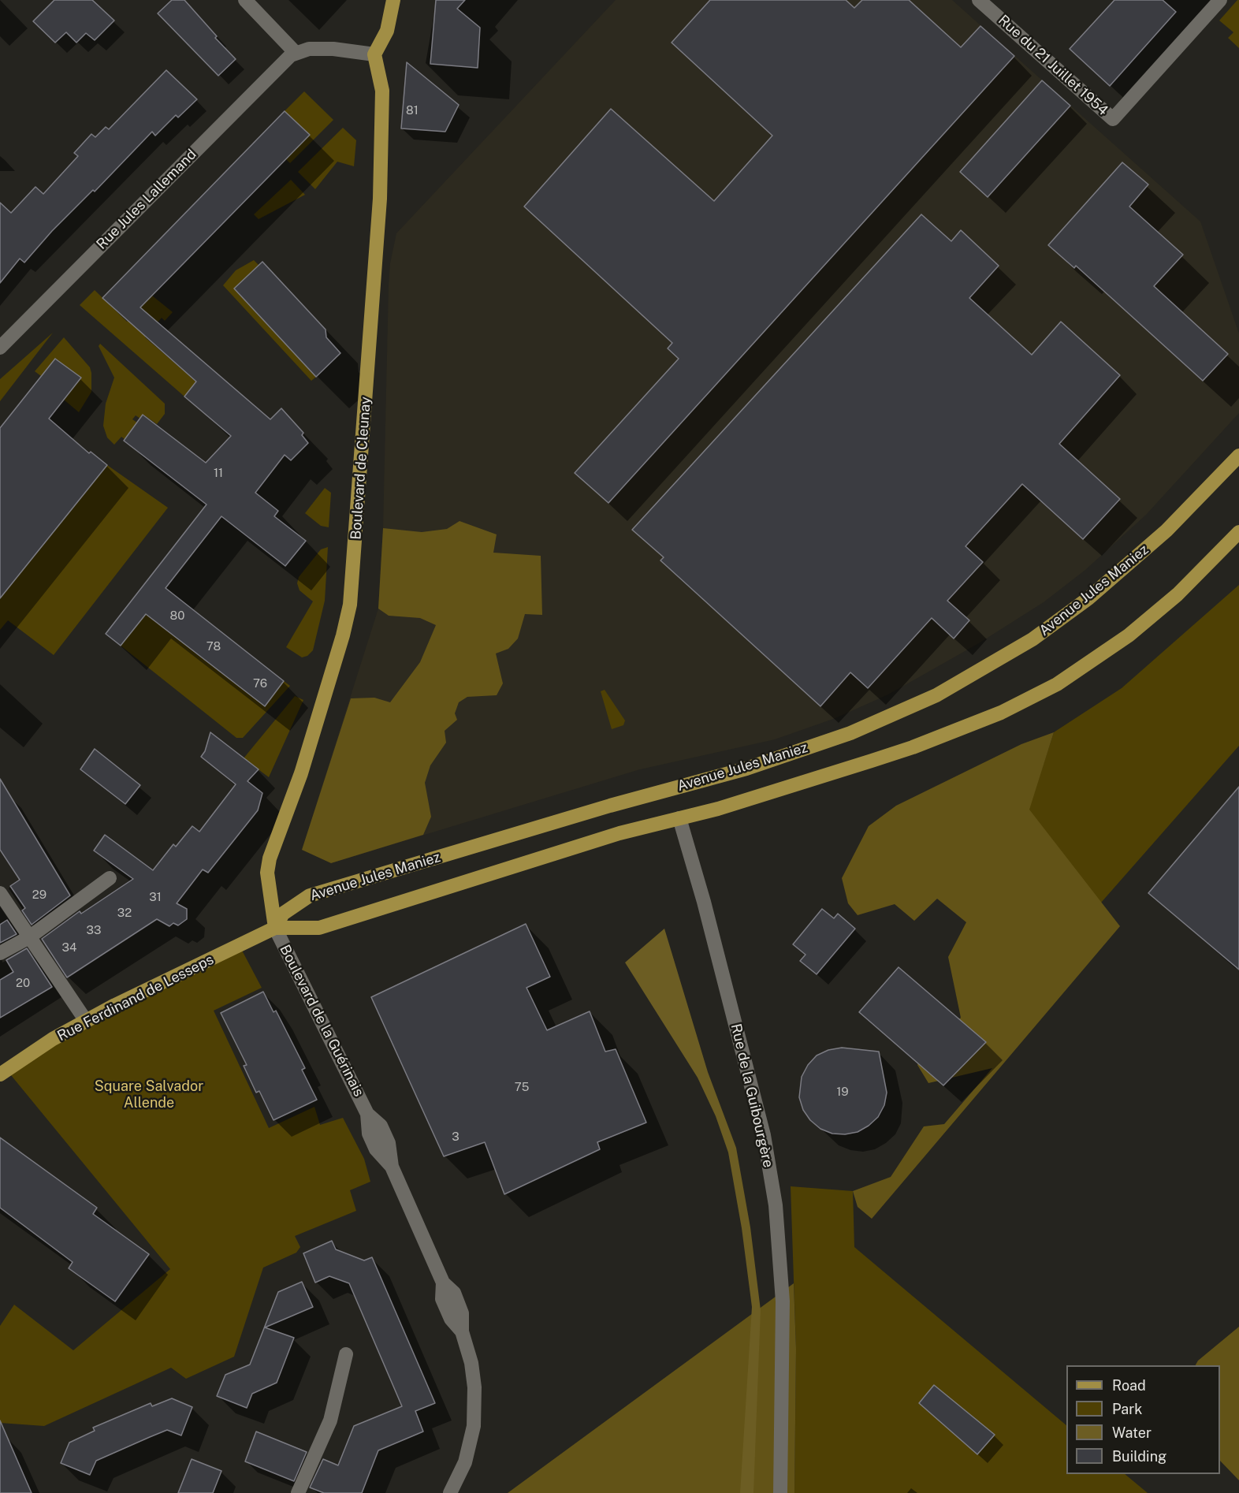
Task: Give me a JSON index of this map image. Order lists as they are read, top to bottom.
{
  "streets": {
    "main road": ["Boulevard de Cleunay", "Avenue Jules Maniez", "Rue Ferdinand de Lesseps"],
    "street": [
      "Rue du 21 Juillet 1954",
      "Rue Jules Lallemand",
      "Boulevard de la Guérinais",
      "Rue de la Guibourgère"
    ]
  },
  "crossings": [
    ["Boulevard de Cleunay", "Avenue Jules Maniez"],
    ["Boulevard de Cleunay", "Rue Ferdinand de Lesseps"],
    ["Boulevard de Cleunay", "Boulevard de la Guérinais"],
    ["Avenue Jules Maniez", "Rue Ferdinand de Lesseps"],
    ["Avenue Jules Maniez", "Boulevard de la Guérinais"],
    ["Rue Ferdinand de Lesseps", "Boulevard de la Guérinais"]
  ],
  "parks": ["Square Salvador Allende"],
  "house_numbers": [
    "81",
    "11",
    "80",
    "78",
    "76",
    "29",
    "31",
    "32",
    "33",
    "34",
    "20",
    "75",
    "19",
    "3"
  ],
  "legend": [
    "Road",
    "Park",
    "Water",
    "Building"
  ]
}
